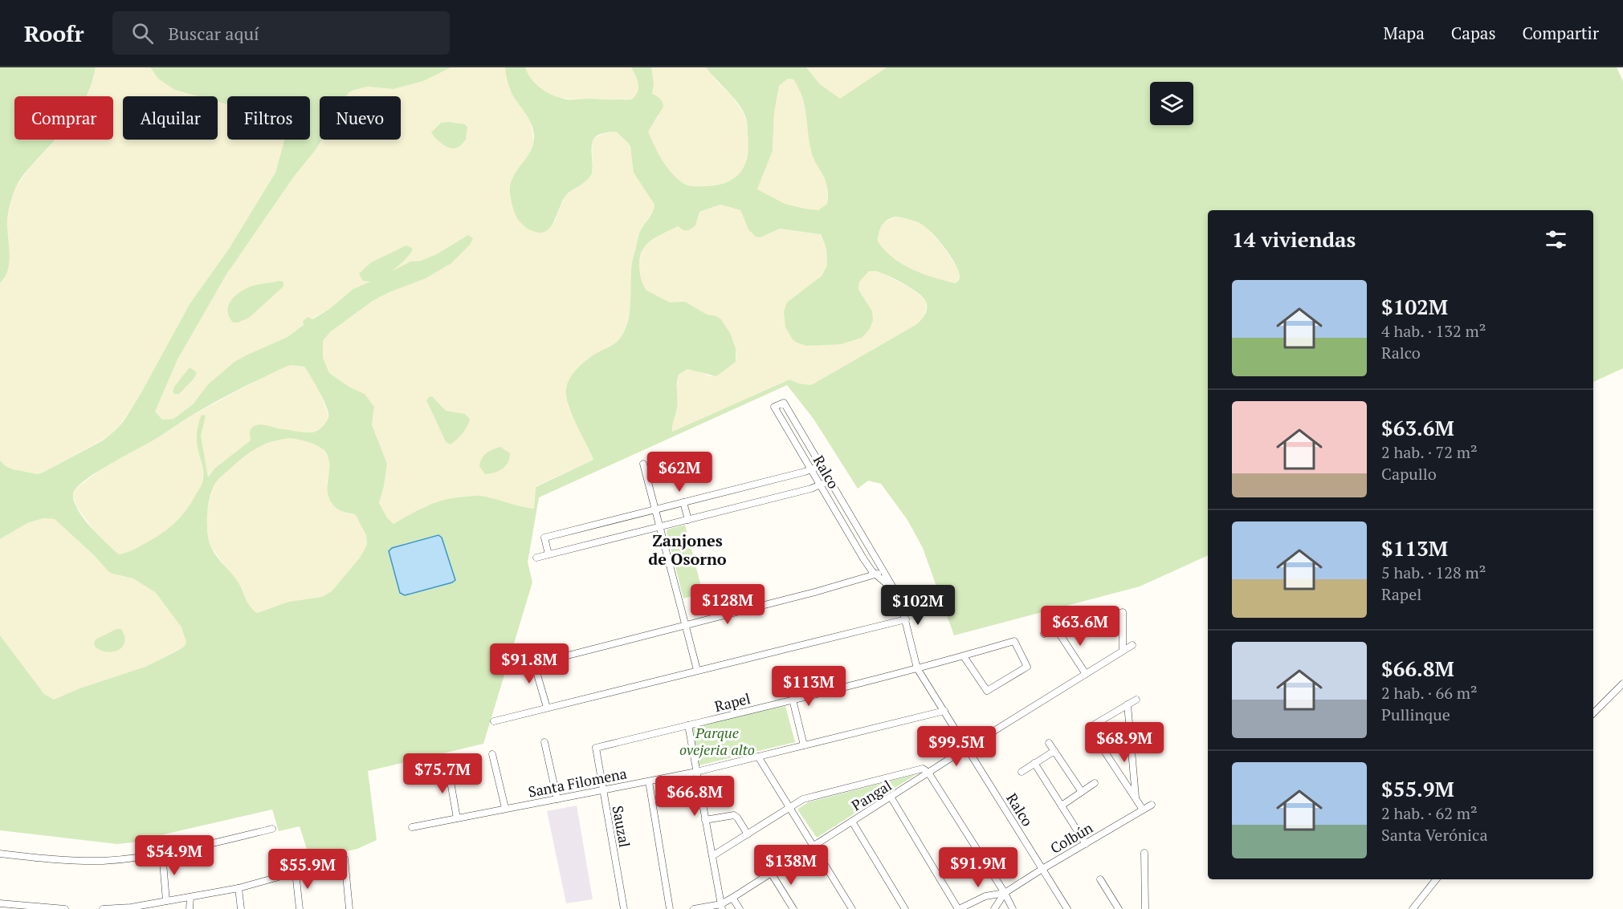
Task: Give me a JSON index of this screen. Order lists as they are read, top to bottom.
{
  "streets": {
    "street": [
      "Ralco",
      "Rapel",
      "Santa Filomena",
      "Pangal",
      "Sauzal",
      "Colbún"
    ]
  },
  "crossings": [
    ["Ralco", "Rapel"],
    ["Ralco", "Santa Filomena"],
    ["Ralco", "Pangal"],
    ["Ralco", "Colbún"],
    ["Rapel", "Sauzal"],
    ["Santa Filomena", "Sauzal"]
  ],
  "districts": ["Zanjones de Osorno"],
  "parks": ["Parque ovejeria alto"],
  "page": {
    "header": "Roofr",
    "search": "Buscar aquí",
    "nav": ["Mapa", "Capas", "Compartir"],
    "chip": [
      "Comprar",
      "Alquilar",
      "Filtros",
      "Nuevo"
    ],
    "heading": "14 viviendas",
    "list": [
      {
        "name": "$102M",
        "note": "4 hab. · 132 m² · Ralco"
      },
      {
        "name": "$63.6M",
        "note": "2 hab. · 72 m² · Capullo"
      },
      {
        "name": "$113M",
        "note": "5 hab. · 128 m² · Rapel"
      },
      {
        "name": "$66.8M",
        "note": "2 hab. · 66 m² · Pullinque"
      },
      {
        "name": "$55.9M",
        "note": "2 hab. · 62 m² · Santa Verónica"
      }
    ],
    "price": [
      "$62M",
      "$128M",
      "$102M",
      "$63.6M",
      "$91.8M",
      "$113M",
      "$68.9M",
      "$99.5M",
      "$75.7M",
      "$66.8M",
      "$54.9M",
      "$138M",
      "$91.9M",
      "$55.9M"
    ]
  }
}
